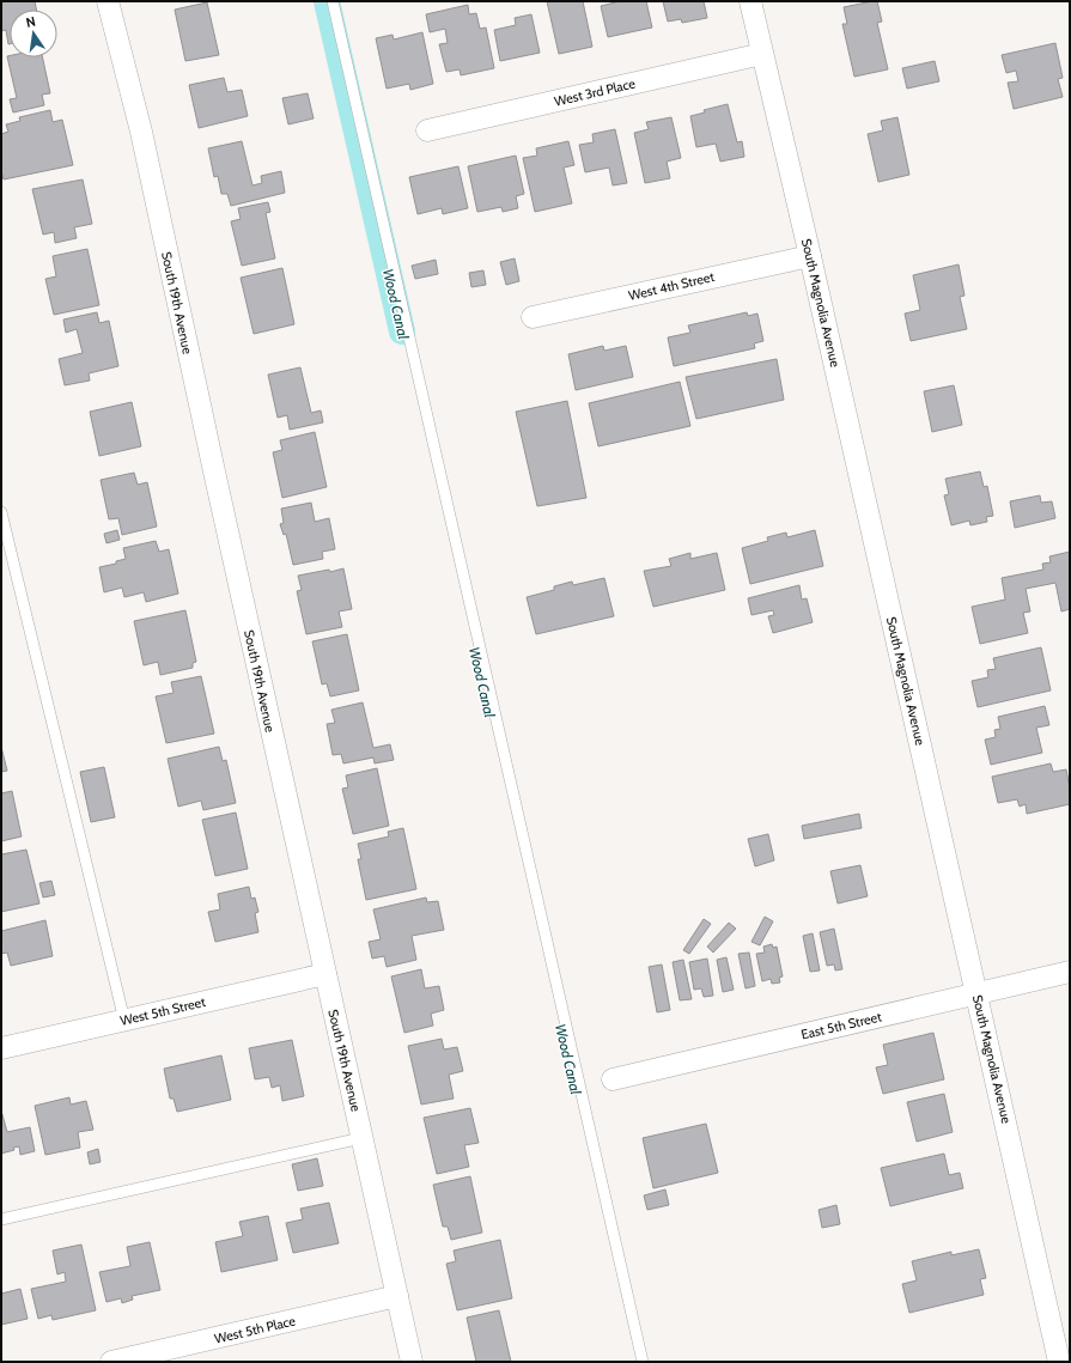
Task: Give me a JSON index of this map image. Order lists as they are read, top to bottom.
{
  "streets": {
    "street": [
      "West 3rd Place",
      "West 4th Street",
      "South 19th Avenue",
      "South Magnolia Avenue",
      "West 5th Street",
      "East 5th Street",
      "West 5th Place"
    ]
  },
  "crossings": [
    ["West 3rd Place", "South Magnolia Avenue"],
    ["West 4th Street", "South Magnolia Avenue"],
    ["South 19th Avenue", "West 5th Street"],
    ["South 19th Avenue", "West 5th Place"],
    ["South Magnolia Avenue", "East 5th Street"]
  ],
  "water": ["Wood Canal"],
  "north": "top"
}
